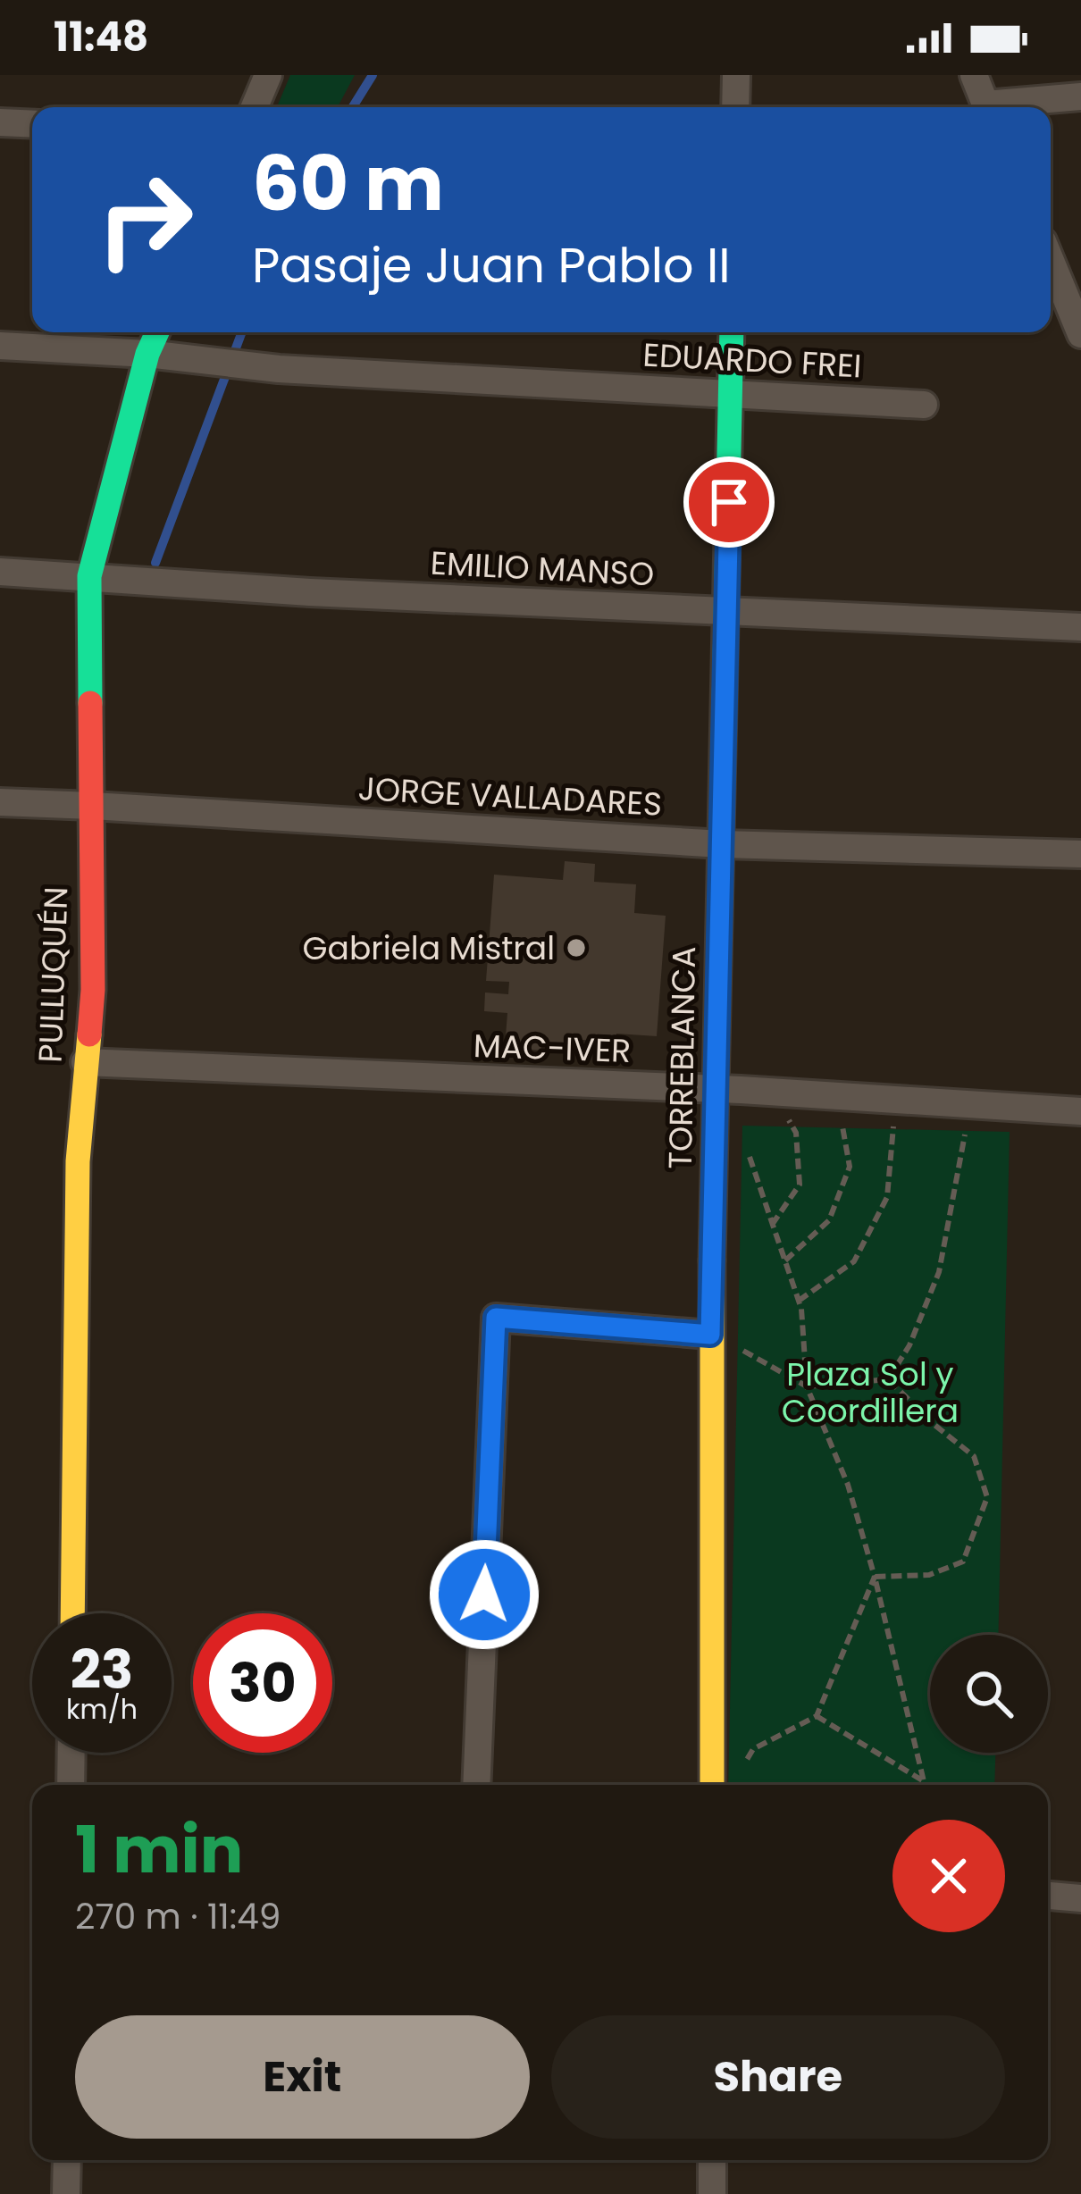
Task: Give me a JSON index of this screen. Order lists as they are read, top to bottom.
{
  "streets": {
    "street": [
      "EDUARDO FREI",
      "EMILIO MANSO",
      "JORGE VALLADARES",
      "PULLUQUÉN",
      "MAC-IVER",
      "TORREBLANCA"
    ]
  },
  "crossings": [
    ["EDUARDO FREI", "PULLUQUÉN"],
    ["EDUARDO FREI", "TORREBLANCA"],
    ["EMILIO MANSO", "PULLUQUÉN"],
    ["EMILIO MANSO", "TORREBLANCA"],
    ["JORGE VALLADARES", "PULLUQUÉN"],
    ["JORGE VALLADARES", "TORREBLANCA"],
    ["PULLUQUÉN", "MAC-IVER"],
    ["MAC-IVER", "TORREBLANCA"]
  ],
  "parks": ["Plaza Sol y Coordillera"],
  "places": ["Gabriela Mistral"],
  "page": {
    "status": "11:48",
    "turn": ["60 m", "Pasaje Juan Pablo II"],
    "speed": "23 km/h",
    "limit": "30",
    "heading": ["1 min", "270 m · 11:49"],
    "buttons": ["Exit", "Share"]
  }
}
